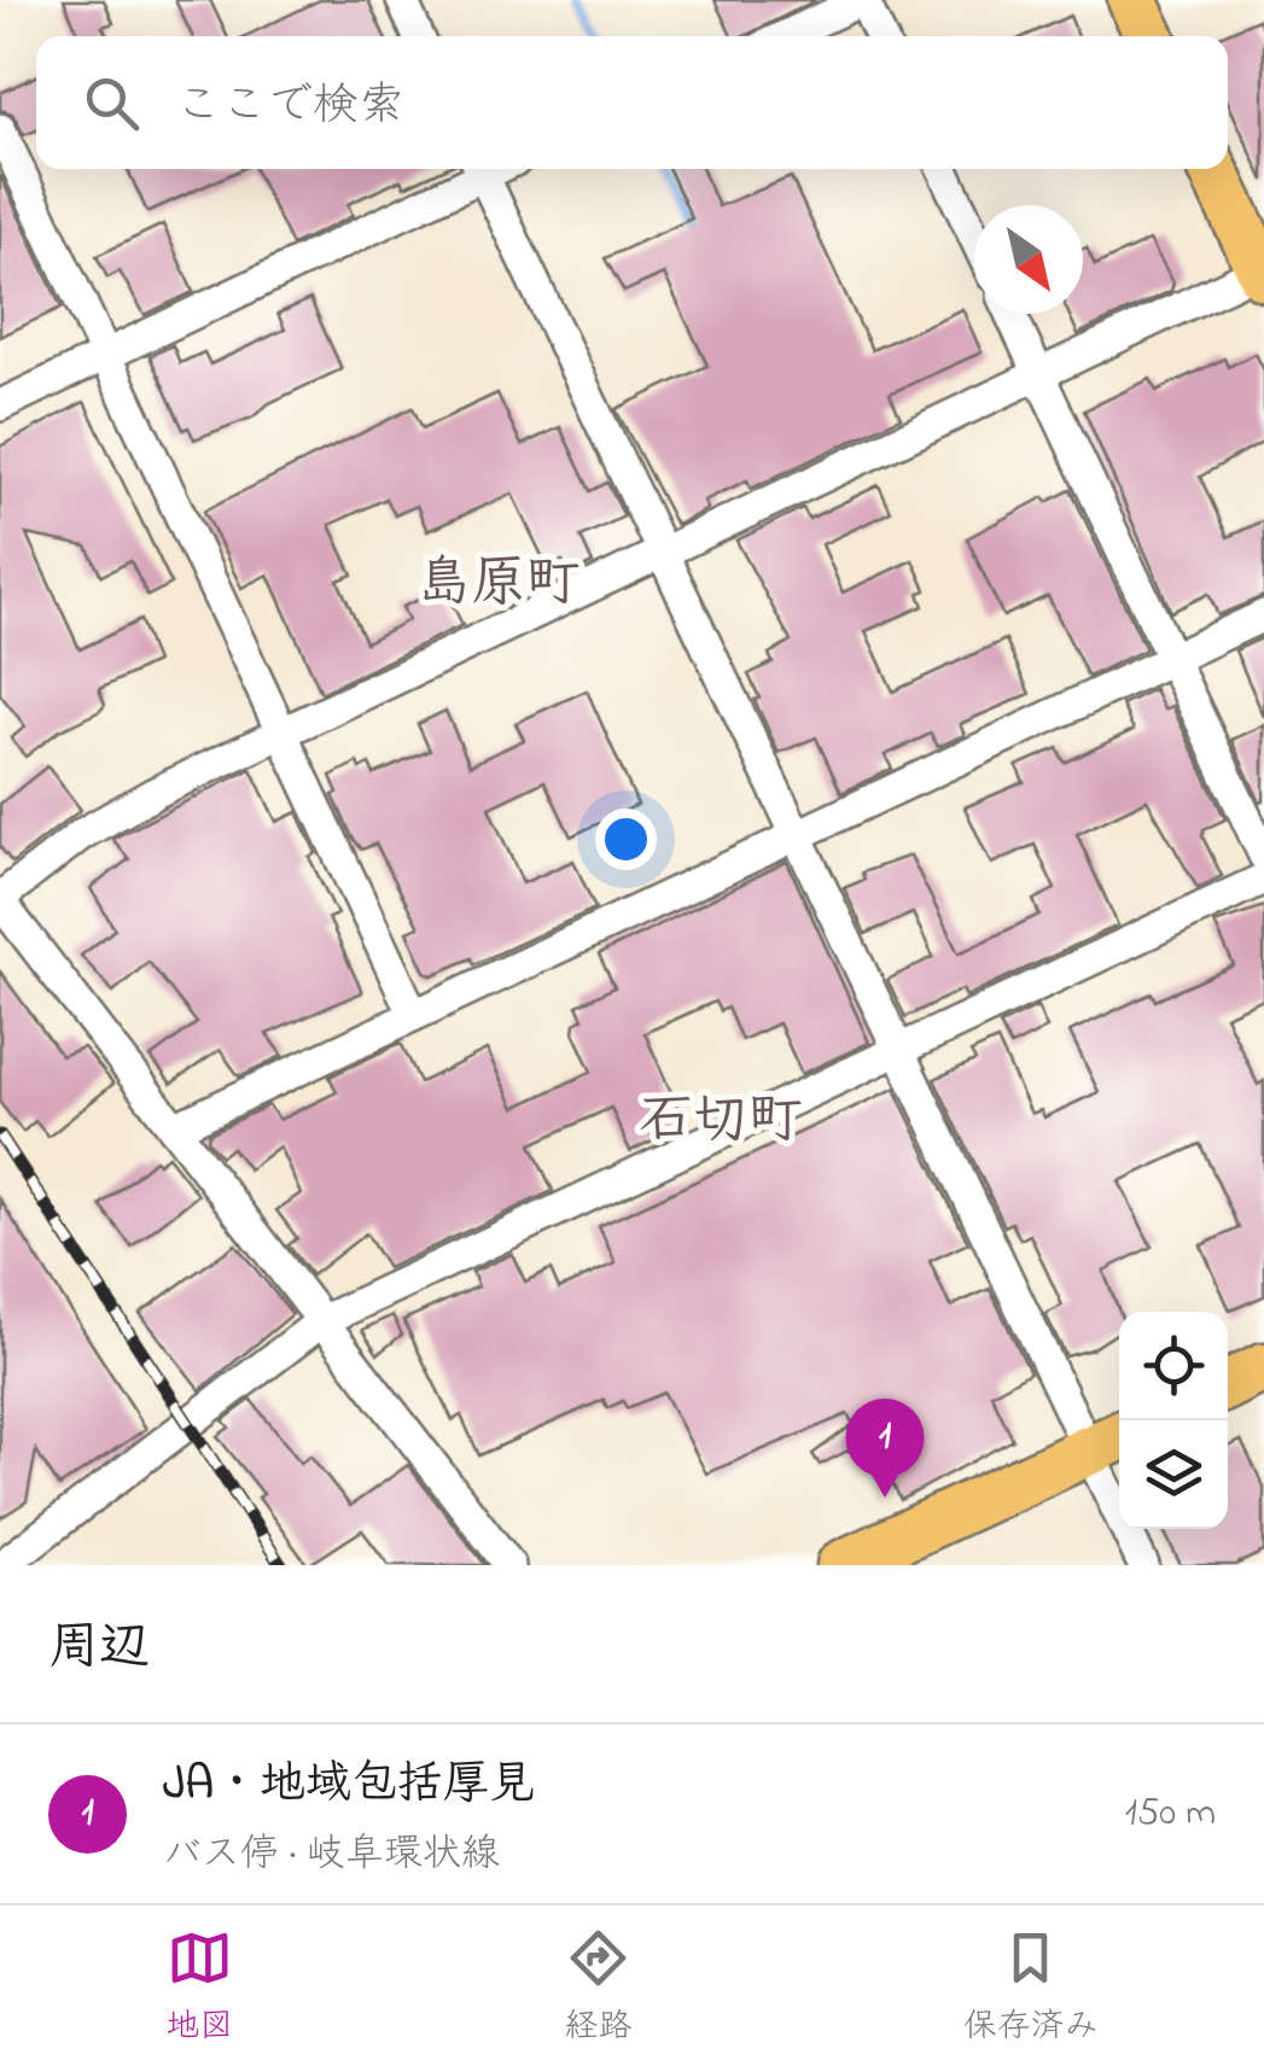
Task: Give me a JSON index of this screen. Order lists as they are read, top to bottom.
{
  "districts": ["島原町", "石切町"],
  "north": "bottom right",
  "page": {
    "search": "ここで検索",
    "pins": "1",
    "heading": "周辺",
    "list": [
      {
        "mark": "1",
        "name": "JA・地域包括厚見",
        "note": "バス停 · 岐阜環状線",
        "value": "150 m"
      }
    ],
    "nav": ["地図", "経路", "保存済み"]
  }
}
